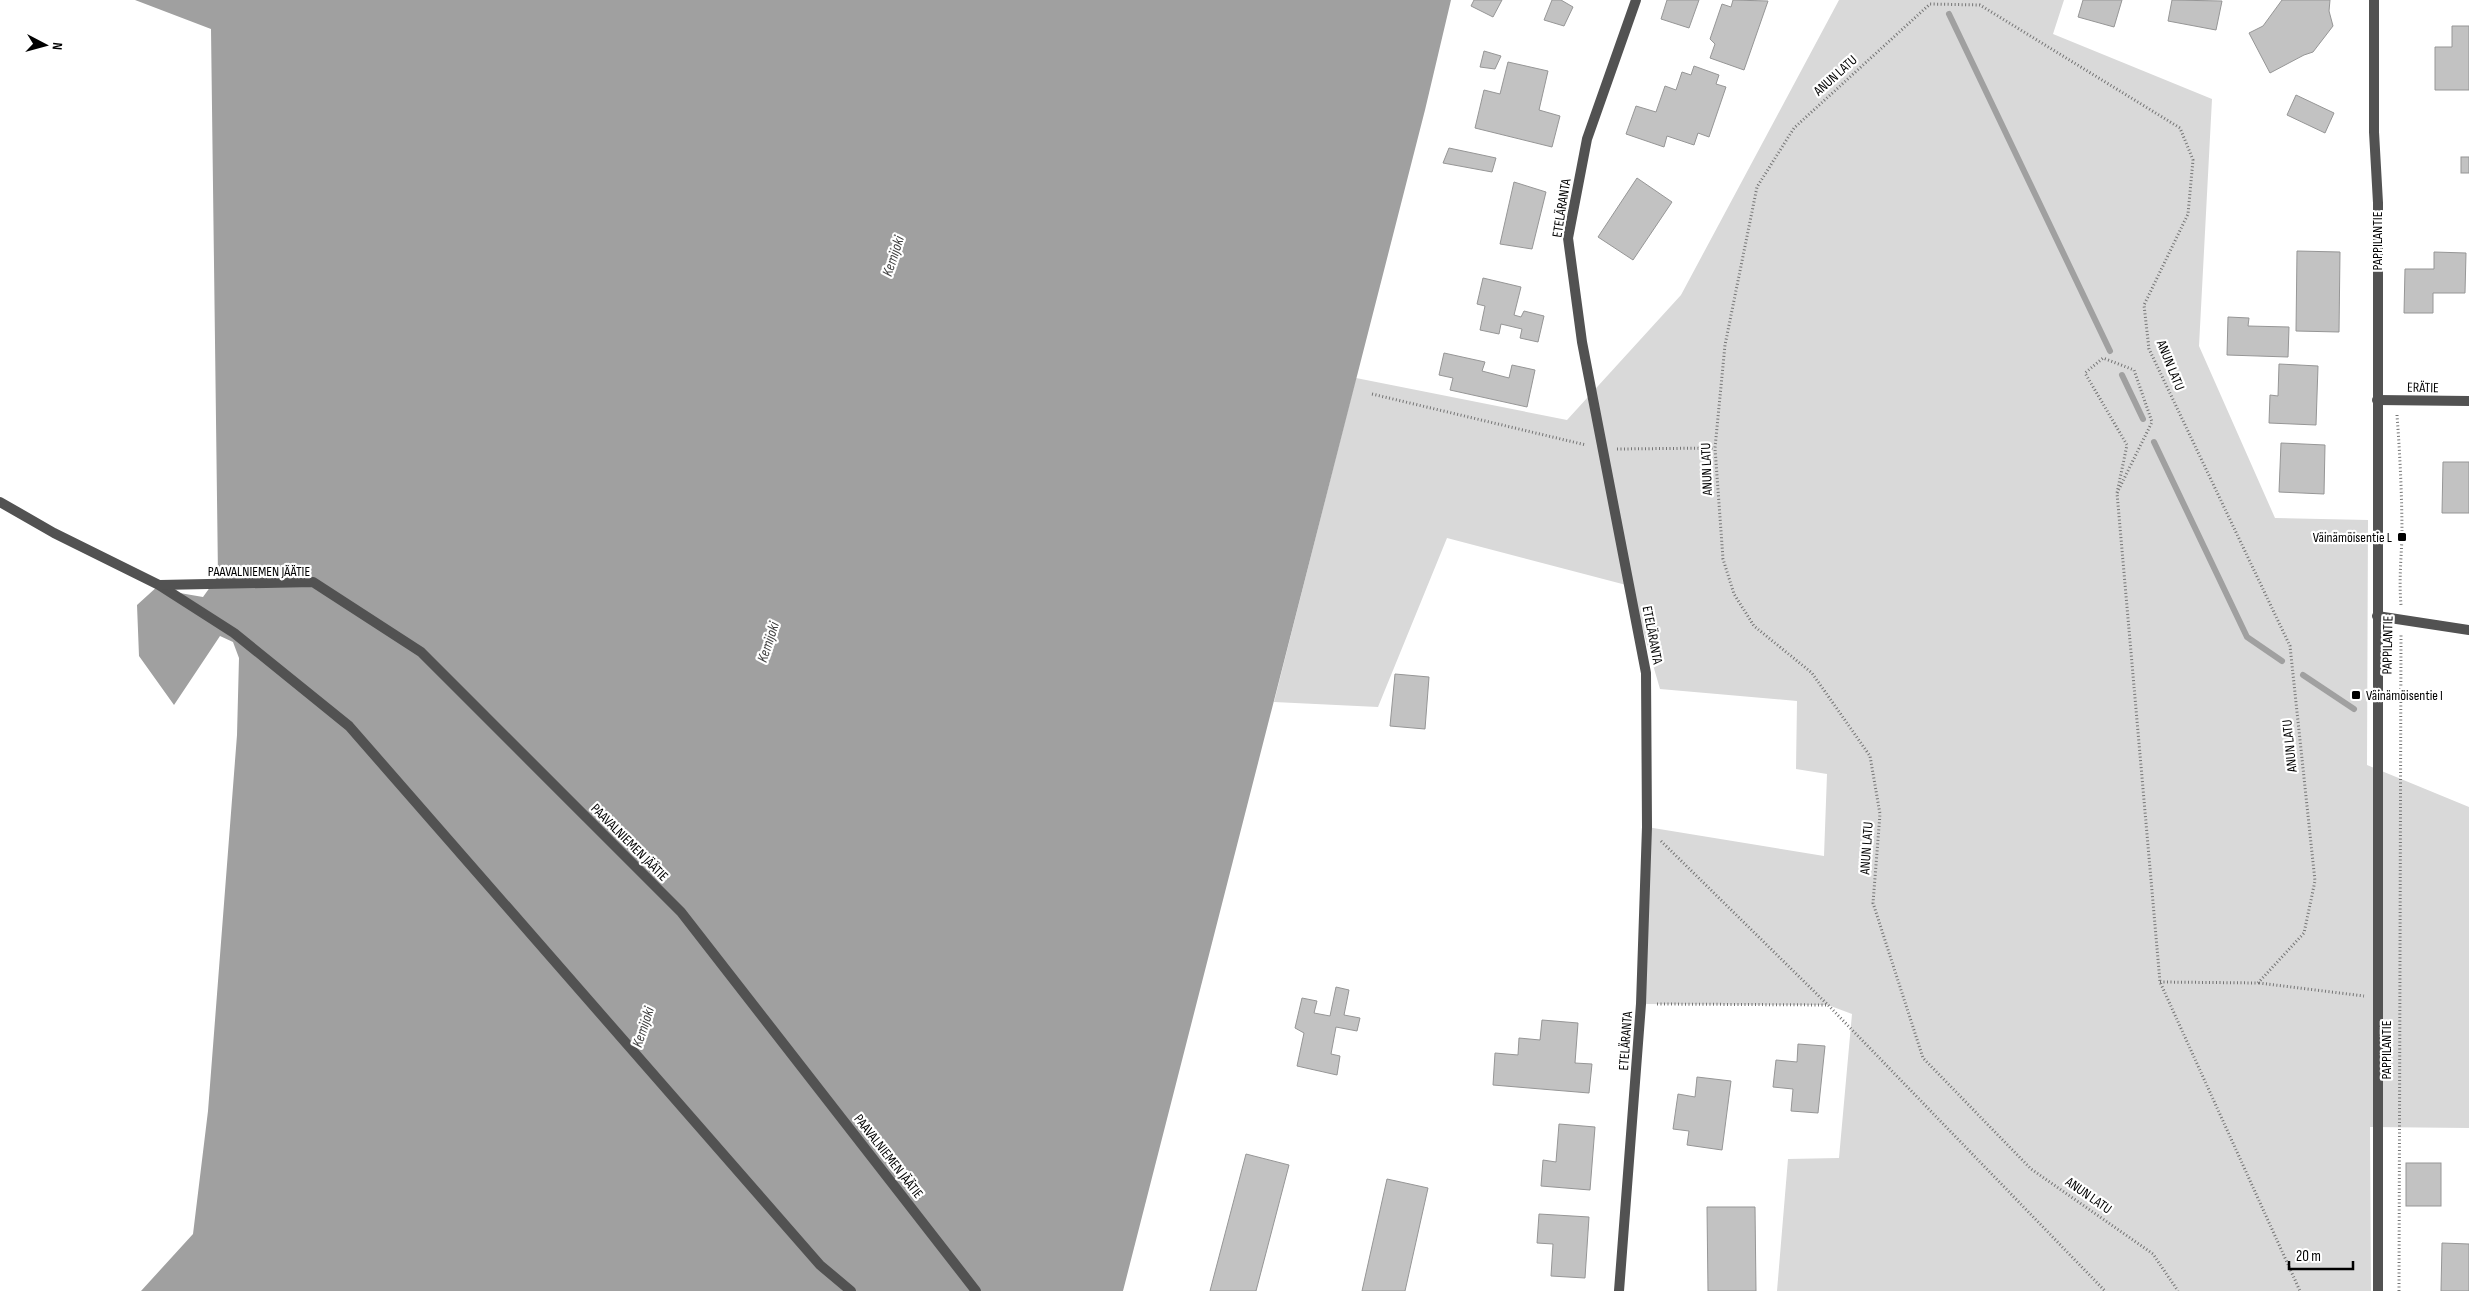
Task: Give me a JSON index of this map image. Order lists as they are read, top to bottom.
{
  "streets": {
    "street": [
      "ETELÄRANTA",
      "PAPPILANTIE",
      "ERÄTIE",
      "PAAVALNIEMEN JÄÄTIE"
    ],
    "path": ["ANUN LATU"]
  },
  "crossings": [
    ["PAPPILANTIE", "ERÄTIE"]
  ],
  "water": ["Kemijoki"],
  "places": {
    "transit": ["Väinämöisentie L", "Väinämöisentie I"]
  },
  "scale_bar": "20 m",
  "north": "right"
}
